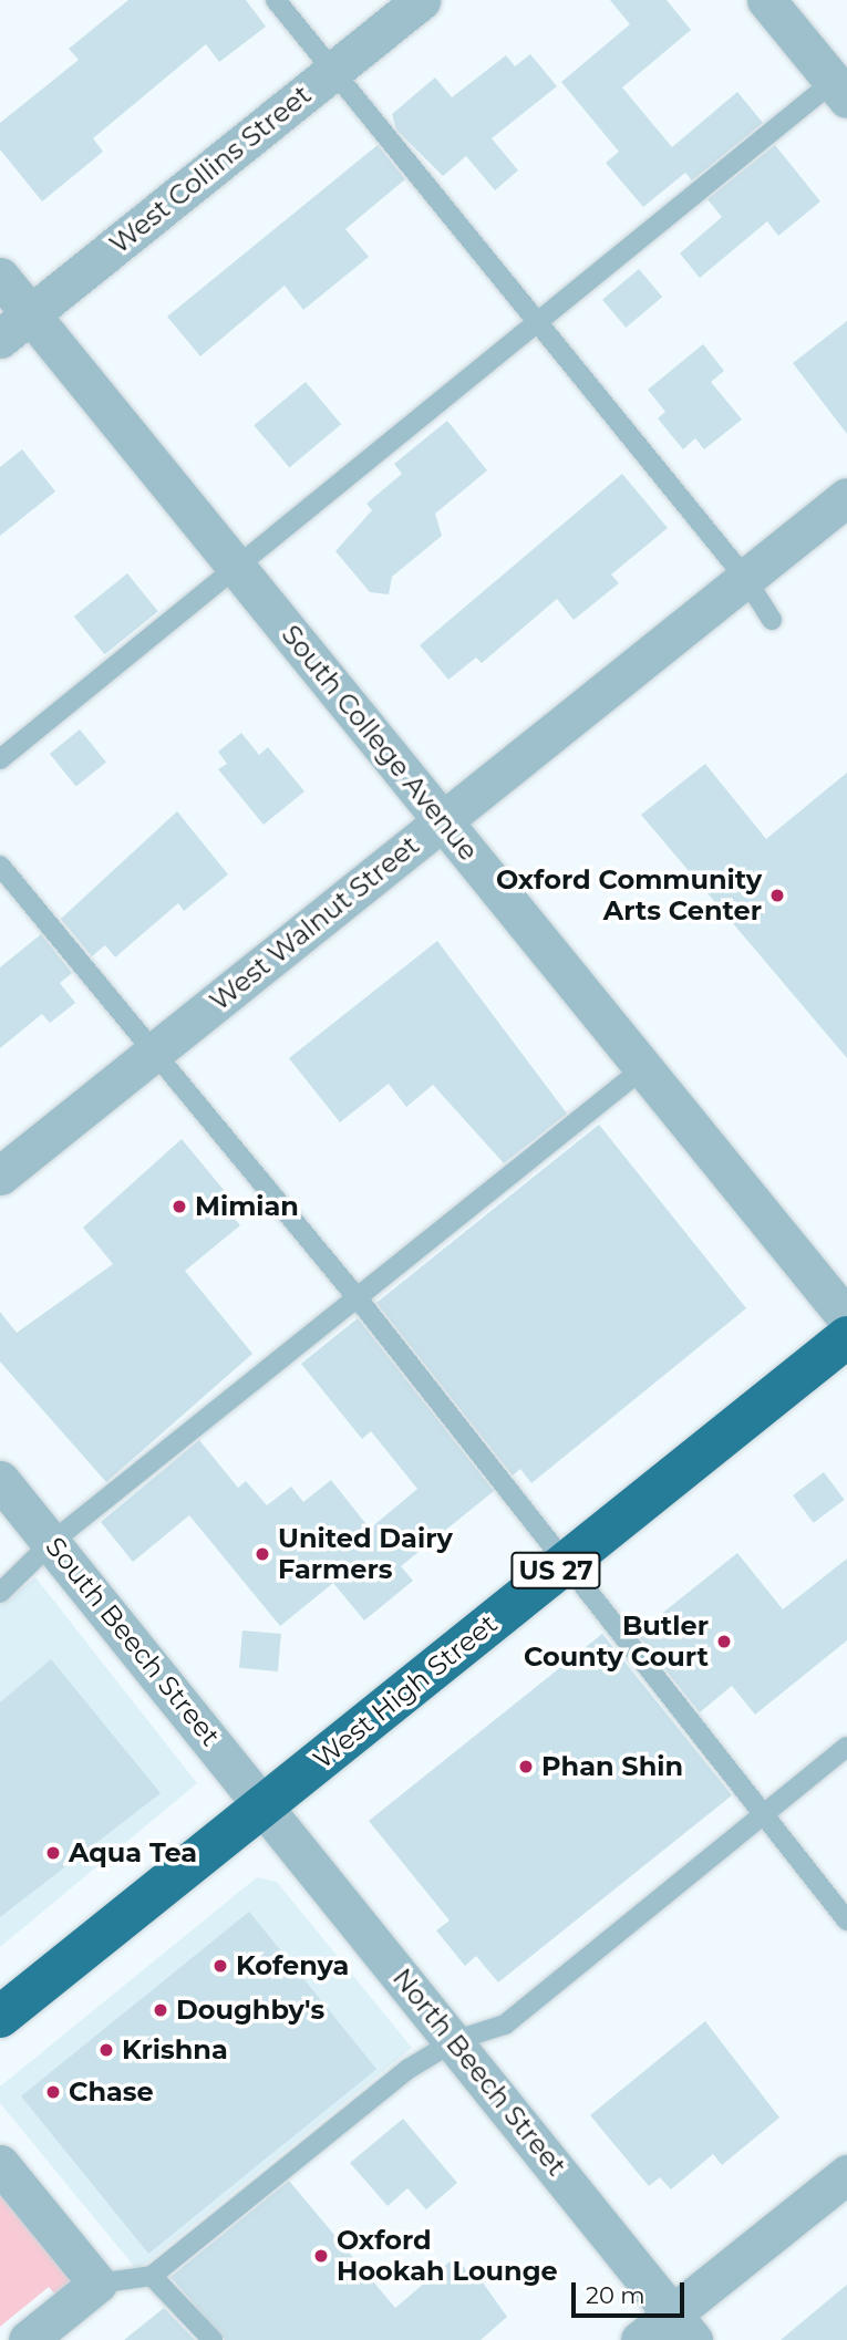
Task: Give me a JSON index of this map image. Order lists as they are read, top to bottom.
{
  "streets": {
    "highway": ["US 27", "West High Street"],
    "street": [
      "West Collins Street",
      "South College Avenue",
      "West Walnut Street",
      "South Beech Street",
      "North Beech Street"
    ]
  },
  "crossings": [
    ["West Collins Street", "South College Avenue"],
    ["South College Avenue", "West Walnut Street"],
    ["South Beech Street", "West High Street"],
    ["South Beech Street", "North Beech Street"],
    ["West High Street", "North Beech Street"]
  ],
  "places": [
    "Oxford Community Arts Center",
    "Mimian",
    "United Dairy Farmers",
    "Butler County Court",
    "Phan Shin",
    "Aqua Tea",
    "Kofenya",
    "Doughby's",
    "Krishna",
    "Chase",
    "Oxford Hookah Lounge"
  ],
  "scale_bar": "20 m"
}
